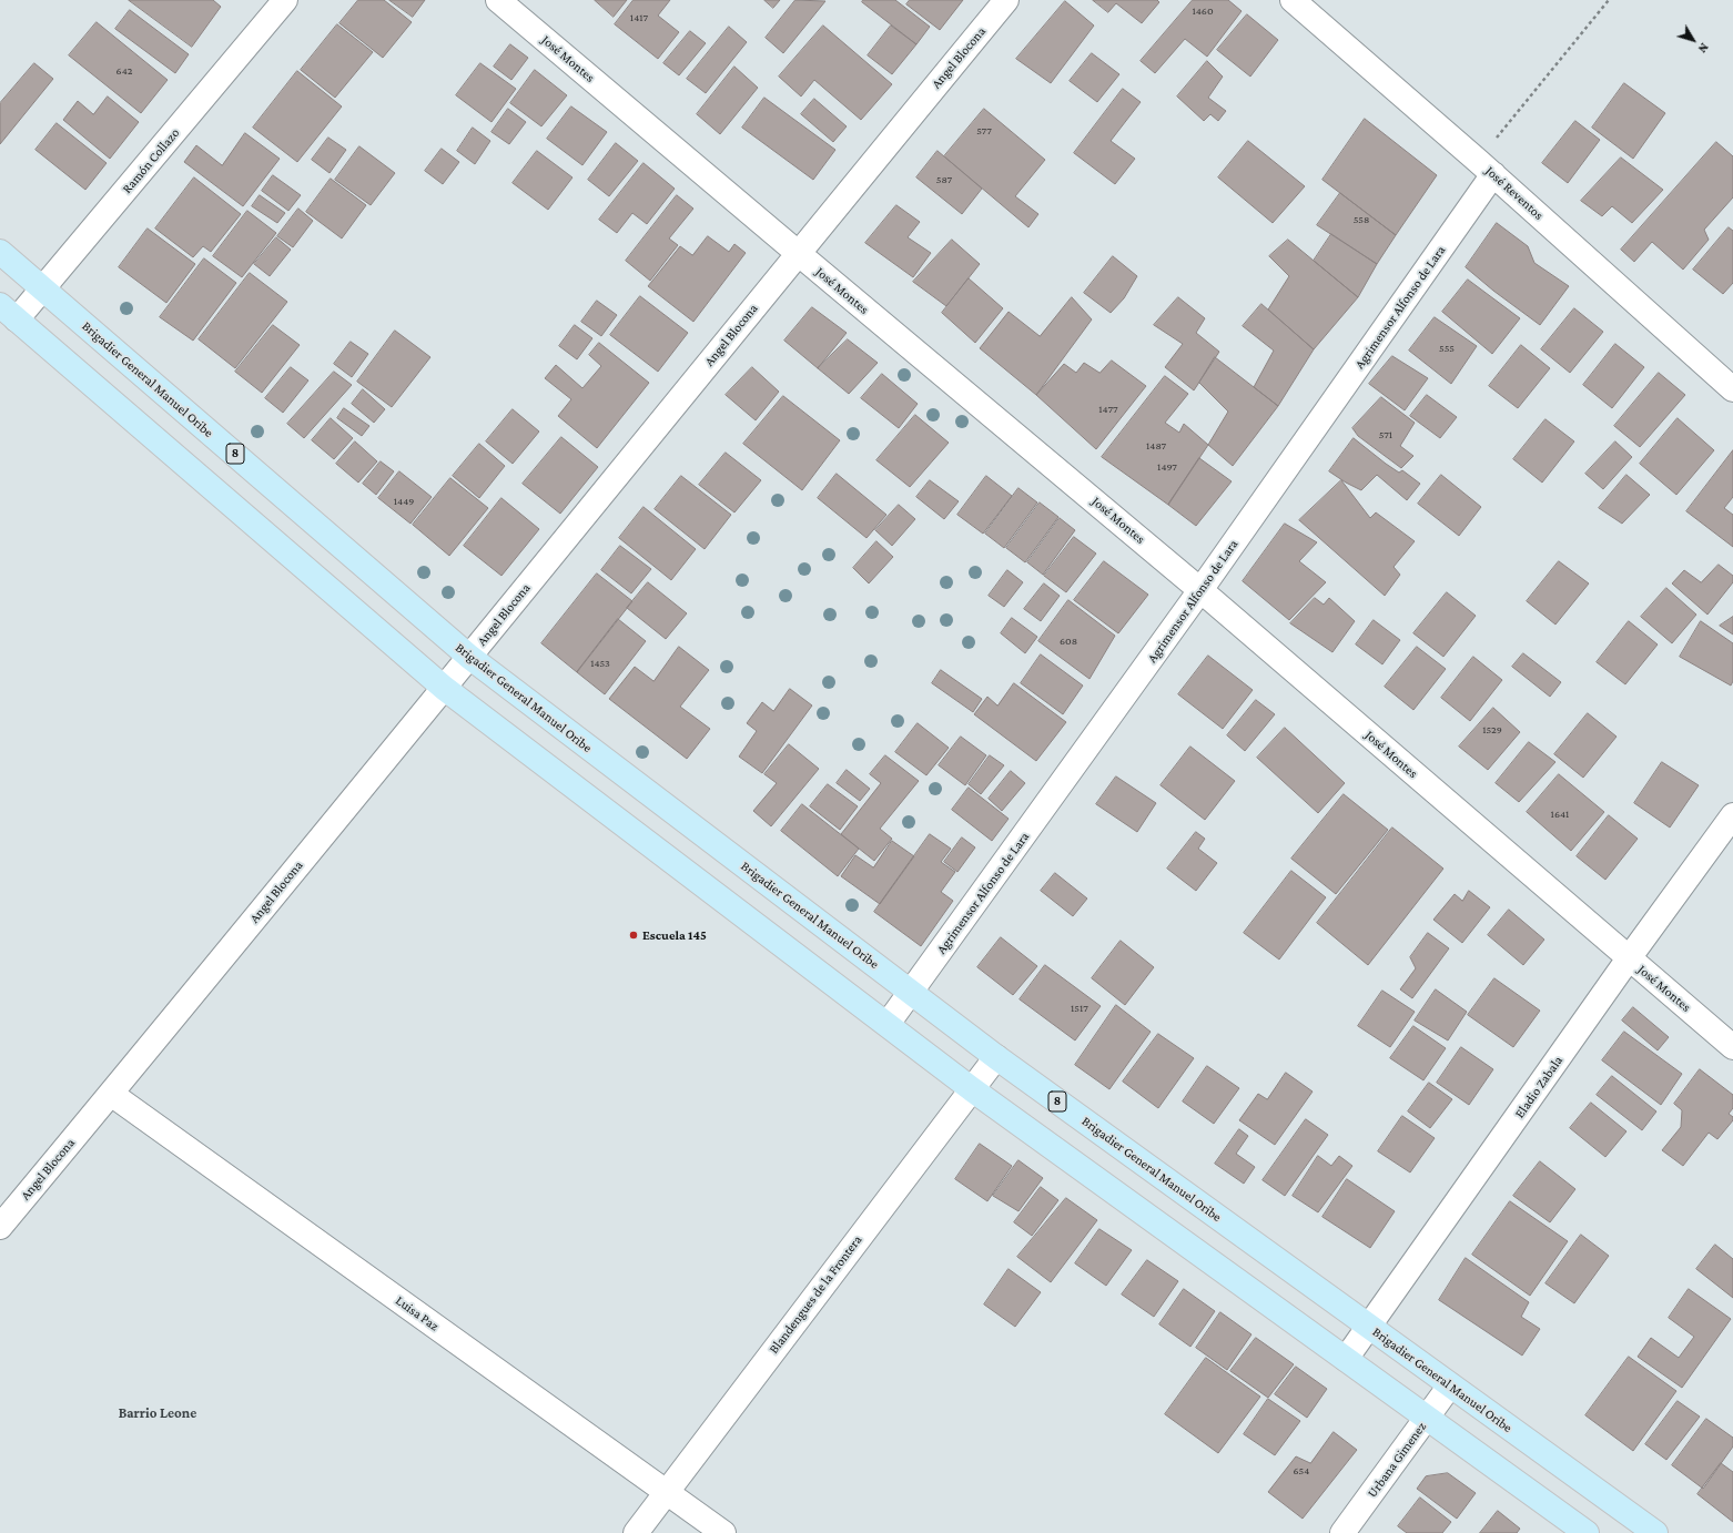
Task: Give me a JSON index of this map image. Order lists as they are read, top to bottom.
{
  "streets": {
    "main road": ["Brigadier General Manuel Oribe", "8"],
    "street": [
      "Angel Blocona",
      "José Montes",
      "Ramón Collazo",
      "José Reventos",
      "Agrimensor Alfonso de Lara",
      "Eladio Zabala",
      "Blandengues de la Frontera",
      "Luisa Paz",
      "Urbana Gimenez"
    ]
  },
  "crossings": [
    ["Angel Blocona", "José Montes"],
    ["Angel Blocona", "Brigadier General Manuel Oribe"],
    ["Angel Blocona", "Luisa Paz"],
    ["José Montes", "Agrimensor Alfonso de Lara"],
    ["José Montes", "Eladio Zabala"],
    ["Ramón Collazo", "Brigadier General Manuel Oribe"],
    ["José Reventos", "Agrimensor Alfonso de Lara"],
    ["Agrimensor Alfonso de Lara", "Brigadier General Manuel Oribe"],
    ["Brigadier General Manuel Oribe", "Eladio Zabala"],
    ["Brigadier General Manuel Oribe", "Blandengues de la Frontera"],
    ["Brigadier General Manuel Oribe", "Urbana Gimenez"],
    ["Blandengues de la Frontera", "Luisa Paz"]
  ],
  "districts": ["Barrio Leone"],
  "places": ["Escuela 145"],
  "house_numbers": [
    "1460",
    "1417",
    "642",
    "577",
    "587",
    "558",
    "555",
    "1477",
    "571",
    "1487",
    "1497",
    "1449",
    "608",
    "1453",
    "1529",
    "1641",
    "1517",
    "654"
  ],
  "north": "bottom right"
}
